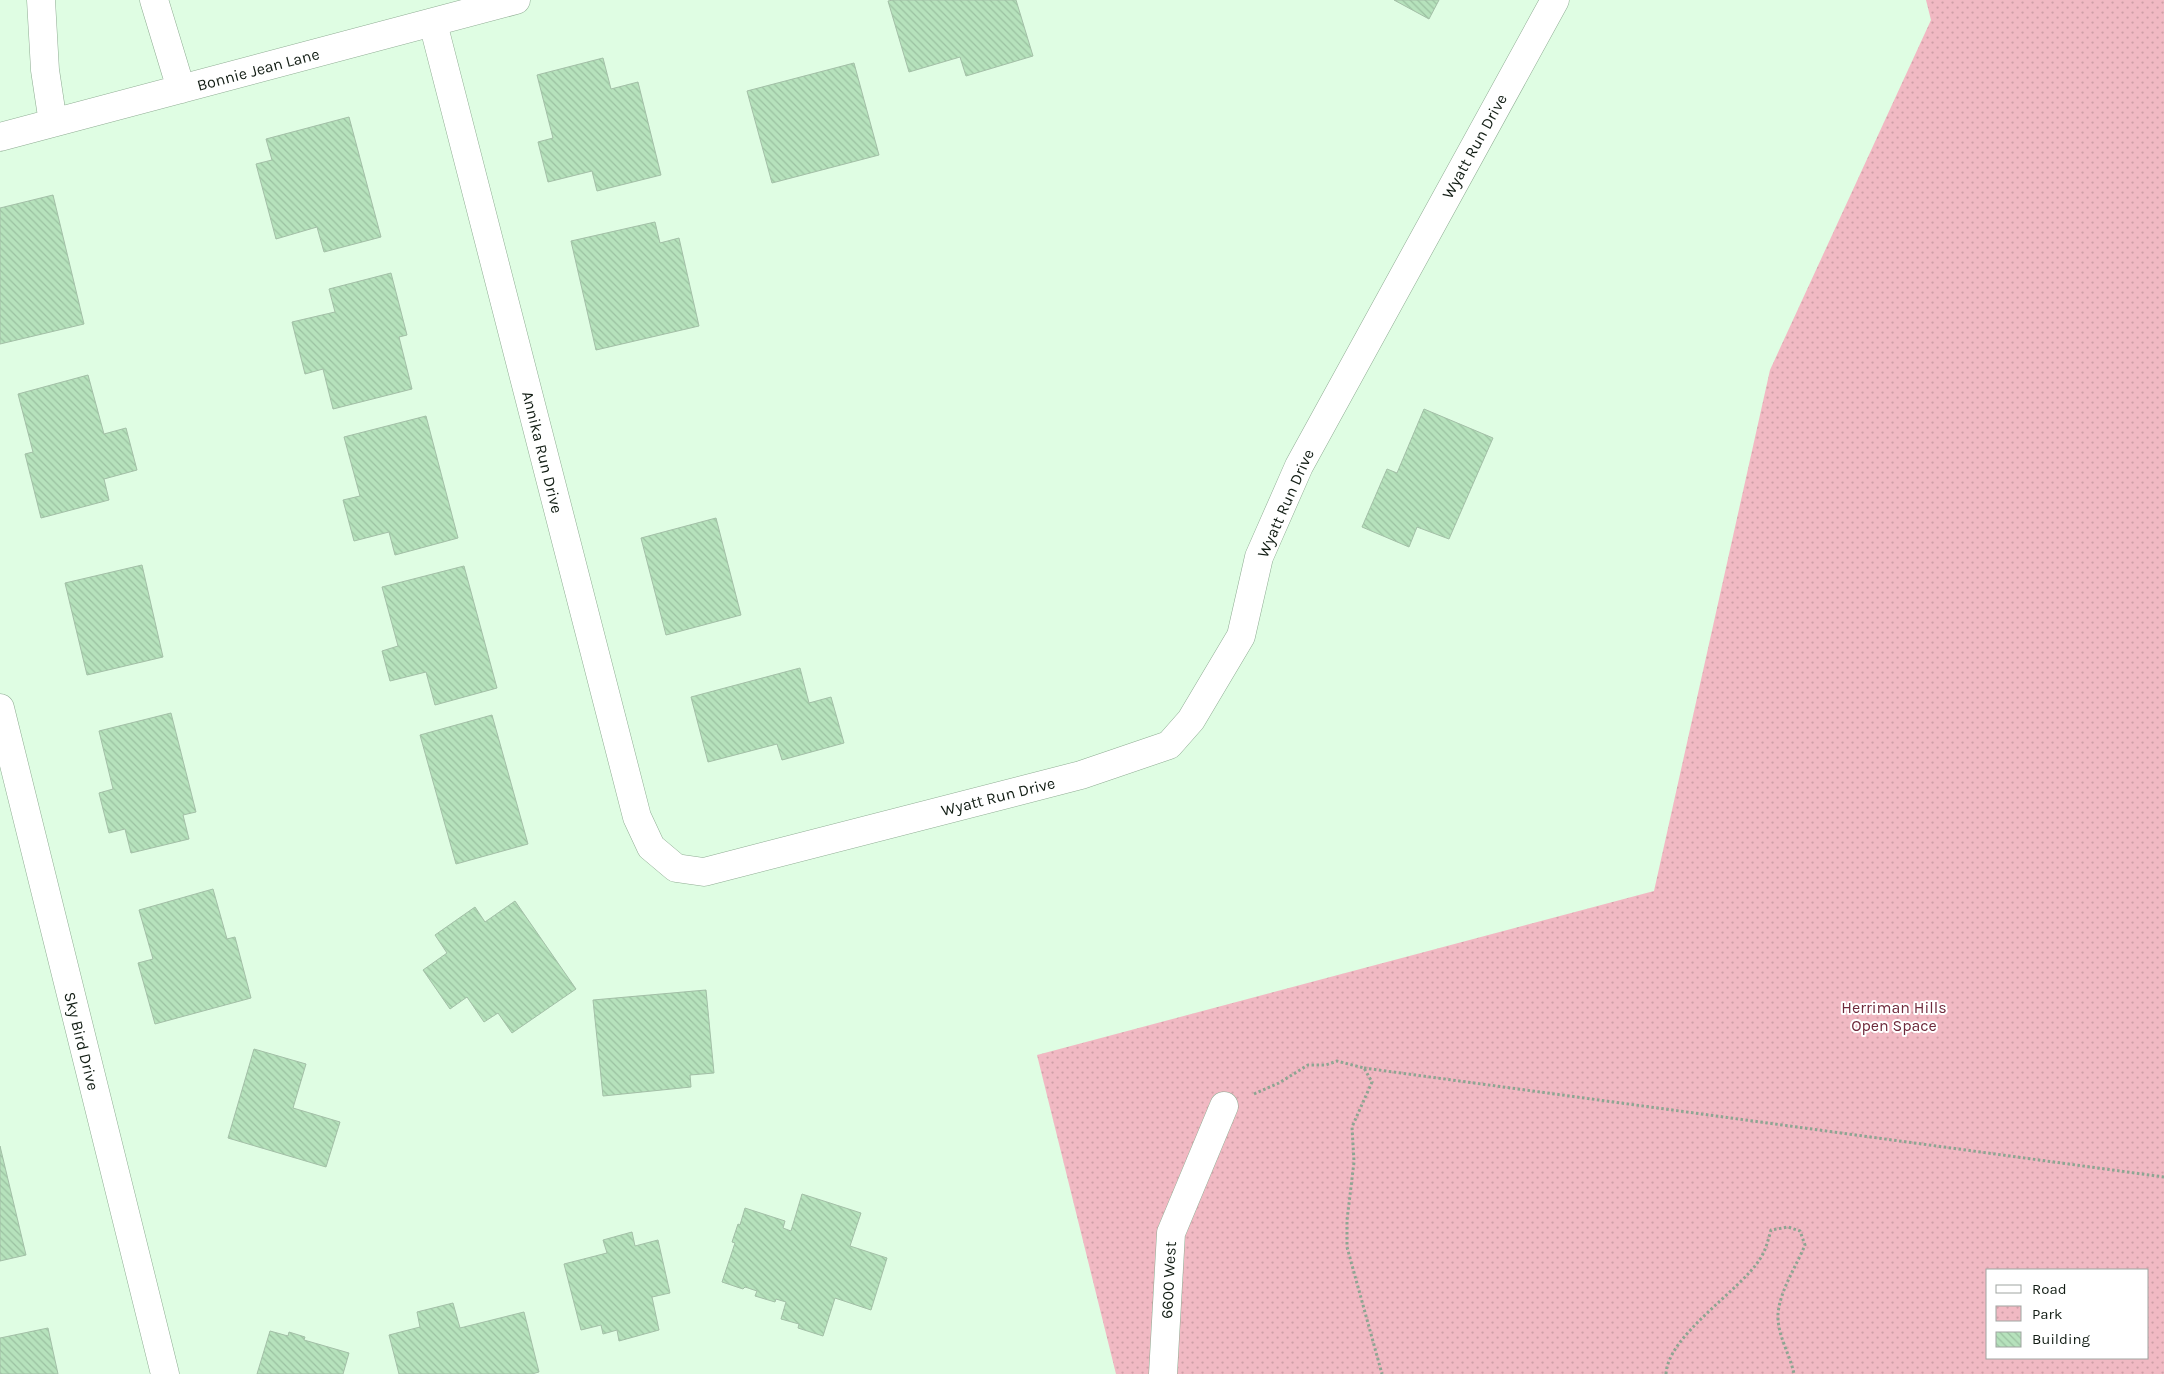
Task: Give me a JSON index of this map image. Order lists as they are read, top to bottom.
{
  "streets": {
    "street": [
      "Bonnie Jean Lane",
      "Wyatt Run Drive",
      "Annika Run Drive",
      "Sky Bird Drive",
      "6600 West"
    ]
  },
  "crossings": [
    ["Bonnie Jean Lane", "Annika Run Drive"],
    ["Wyatt Run Drive", "Annika Run Drive"]
  ],
  "parks": ["Herriman Hills Open Space"],
  "legend": ["Road", "Park", "Building"]
}
